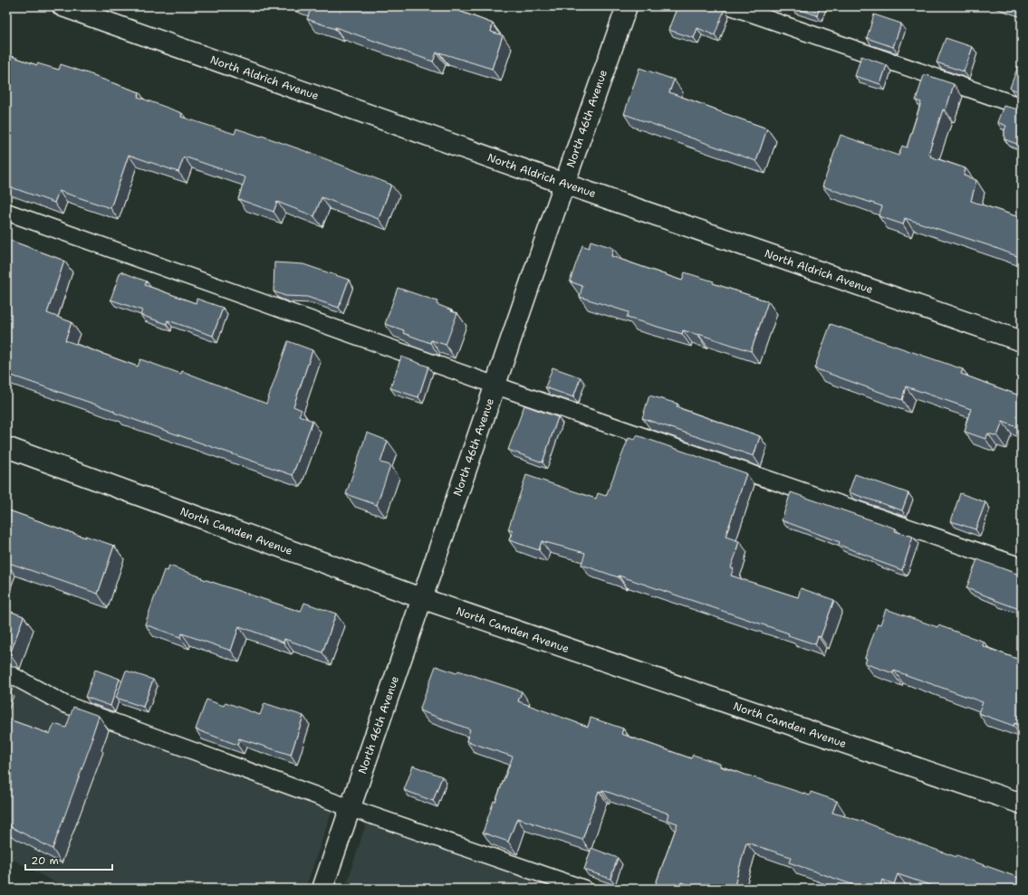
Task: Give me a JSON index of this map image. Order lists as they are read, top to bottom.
{
  "streets": {
    "street": ["North Aldrich Avenue", "North 46th Avenue", "North Camden Avenue"]
  },
  "crossings": [
    ["North Aldrich Avenue", "North 46th Avenue"],
    ["North 46th Avenue", "North Camden Avenue"]
  ],
  "scale_bar": "20 m"
}
